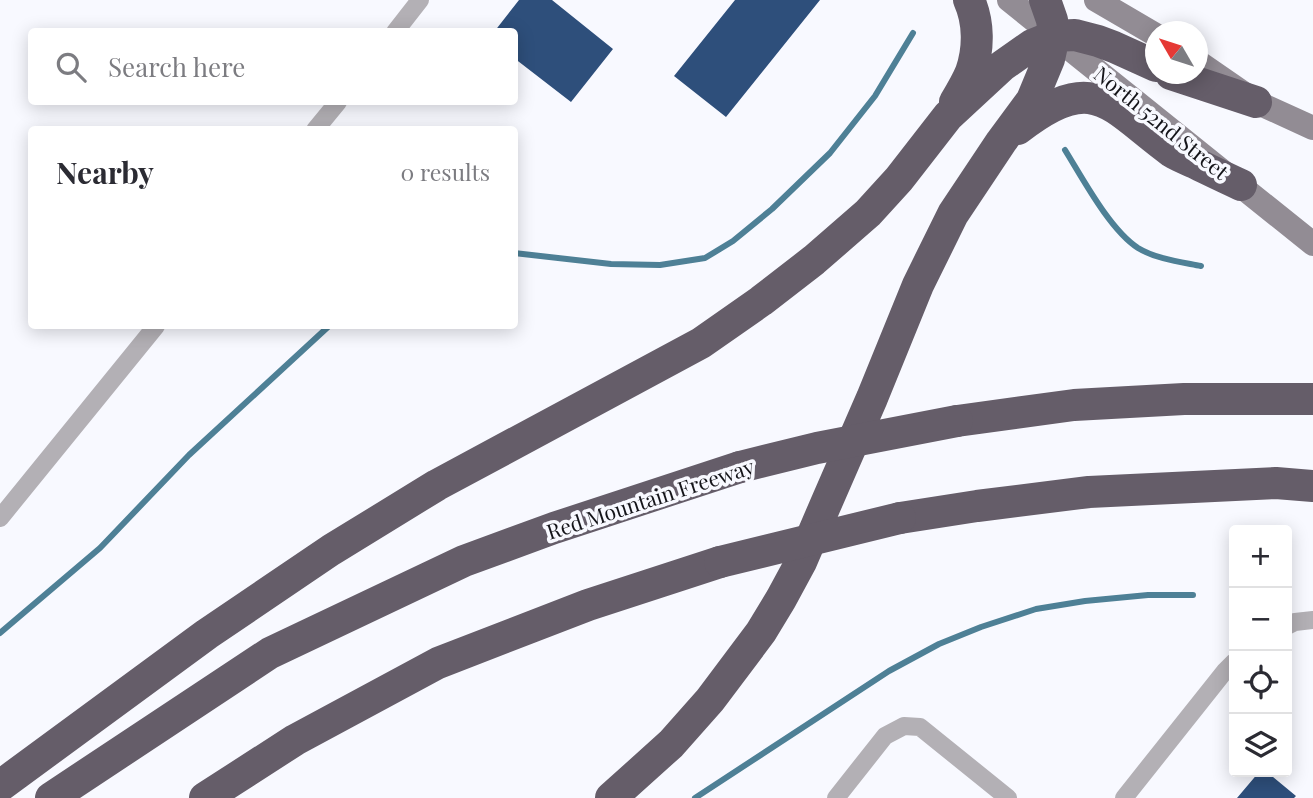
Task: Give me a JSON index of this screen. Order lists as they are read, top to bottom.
{
  "streets": {
    "highway": ["Red Mountain Freeway"],
    "main road": ["North 52nd Street"]
  },
  "north": "top left",
  "page": {
    "search": "Search here",
    "heading": ["Nearby", "0 results"],
    "map_buttons": ["+", "−"]
  }
}
